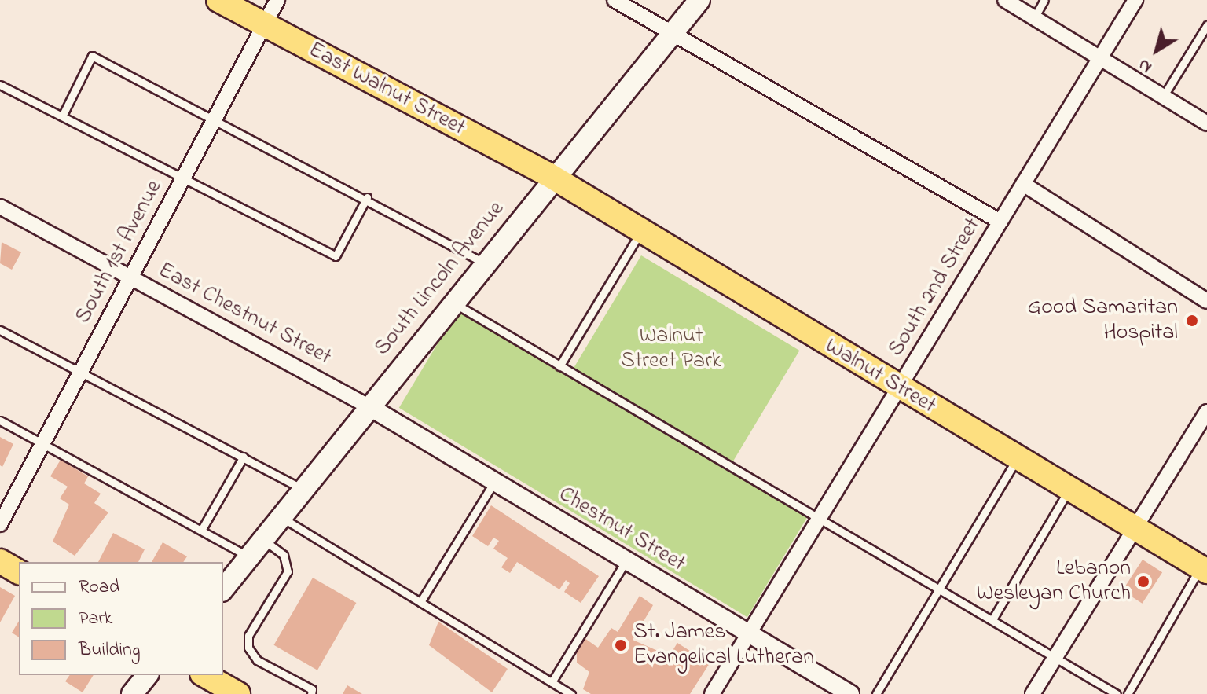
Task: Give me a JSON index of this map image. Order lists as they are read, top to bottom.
{
  "streets": {
    "highway": ["East Walnut Street", "Walnut Street"],
    "main road": ["South Lincoln Avenue"],
    "street": [
      "South 1st Avenue",
      "South 2nd Street",
      "East Chestnut Street",
      "Chestnut Street"
    ]
  },
  "crossings": [
    ["East Walnut Street", "South 1st Avenue"],
    ["East Walnut Street", "South Lincoln Avenue"],
    ["East Walnut Street", "Walnut Street"],
    ["South 1st Avenue", "East Chestnut Street"],
    ["South Lincoln Avenue", "East Chestnut Street"],
    ["South Lincoln Avenue", "Walnut Street"],
    ["South Lincoln Avenue", "Chestnut Street"],
    ["South 2nd Street", "Walnut Street"],
    ["South 2nd Street", "Chestnut Street"],
    ["East Chestnut Street", "Chestnut Street"]
  ],
  "parks": ["Walnut Street Park"],
  "places": ["Good Samaritan Hospital", "Lebanon Wesleyan Church", "St. James Evangelical Lutheran"],
  "legend": ["Road", "Park", "Building"],
  "north": "bottom left"
}
